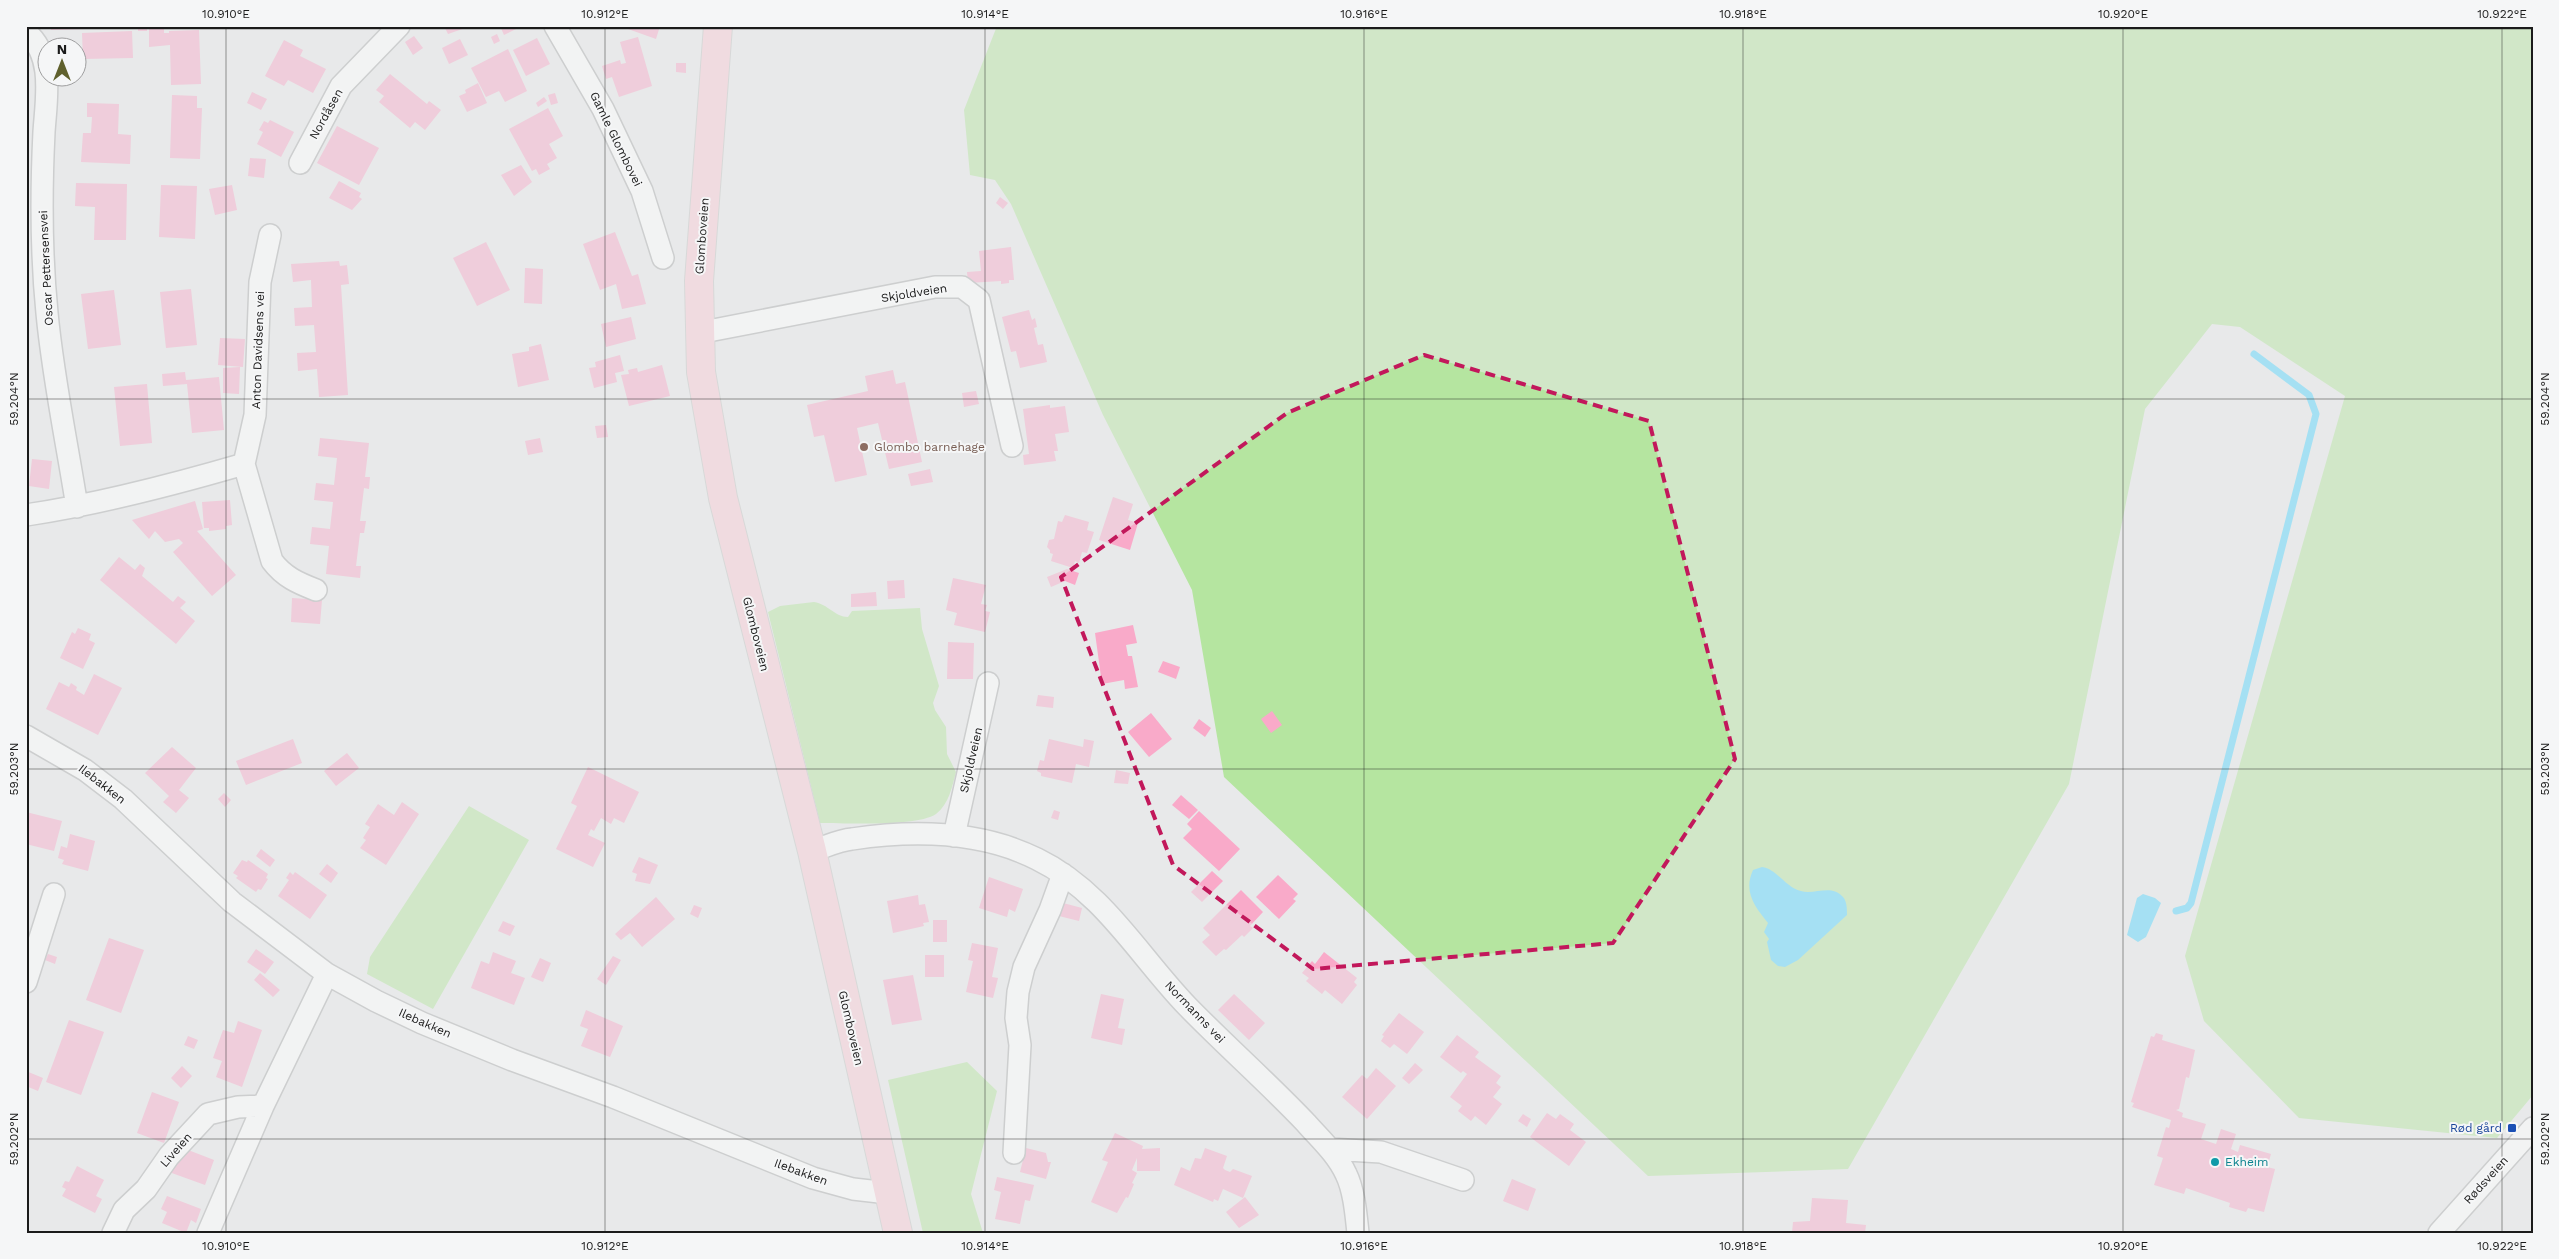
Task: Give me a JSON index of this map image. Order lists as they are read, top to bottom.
{
  "streets": {
    "main road": ["Glomboveien"],
    "street": [
      "Nordåsen",
      "Gamle Glombovei",
      "Oscar Pettersensvei",
      "Skjoldveien",
      "Anton Davidsens vei",
      "Ilebakken",
      "Normanns vei",
      "Liveien",
      "Rødsveien"
    ]
  },
  "crossings": [
    ["Glomboveien", "Skjoldveien"],
    ["Glomboveien", "Ilebakken"],
    ["Glomboveien", "Normanns vei"],
    ["Skjoldveien", "Normanns vei"]
  ],
  "places": {
    "other": ["Glombo barnehage", "Ekheim"],
    "transit": ["Rød gård"]
  },
  "north": "top",
  "coordinates": [
    "10.910°E",
    "10.912°E",
    "10.914°E",
    "10.916°E",
    "10.918°E",
    "10.920°E",
    "10.922°E",
    "59.204°N",
    "59.203°N",
    "59.202°N"
  ]
}
